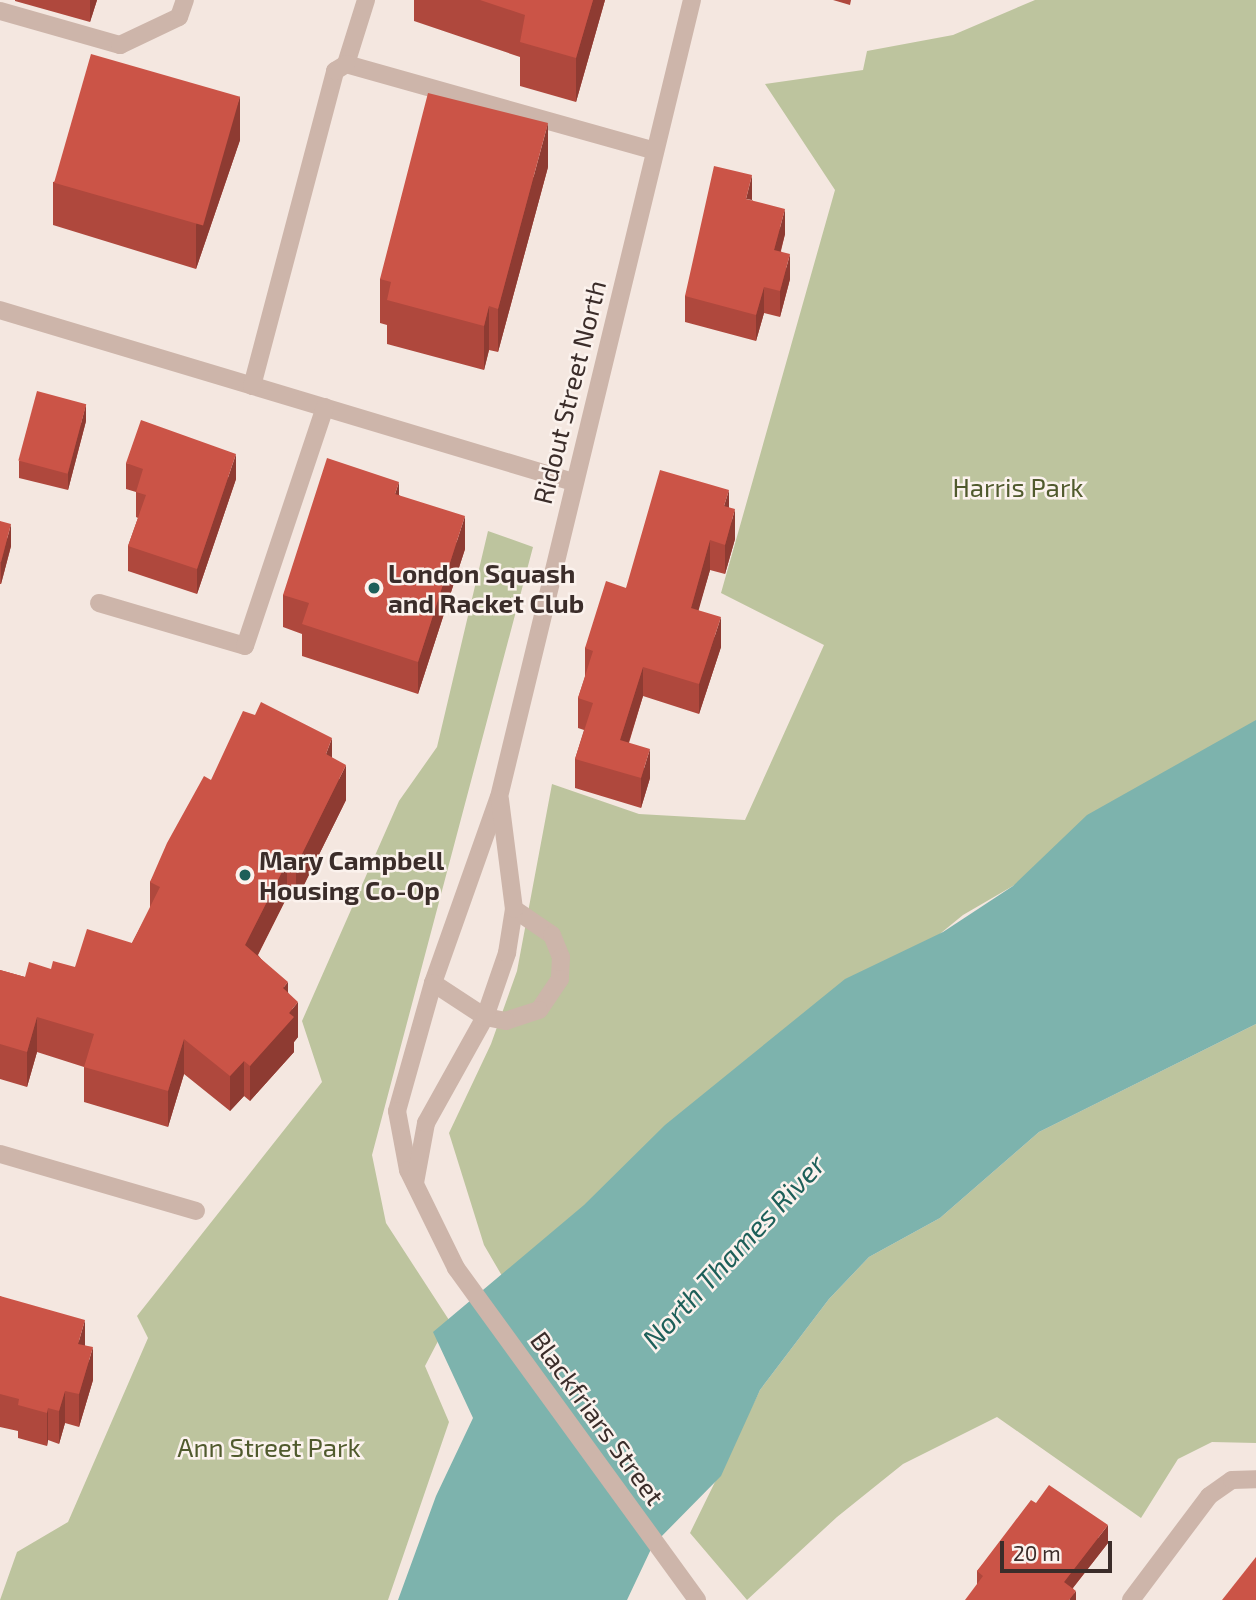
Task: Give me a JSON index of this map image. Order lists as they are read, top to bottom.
{
  "streets": {
    "street": ["Ridout Street North", "Blackfriars Street"]
  },
  "crossings": [
    ["Ridout Street North", "Blackfriars Street"]
  ],
  "water": ["North Thames River"],
  "parks": ["Harris Park", "Ann Street Park"],
  "places": ["London Squash and Racket Club", "Mary Campbell Housing Co-Op"],
  "scale_bar": "20 m"
}
